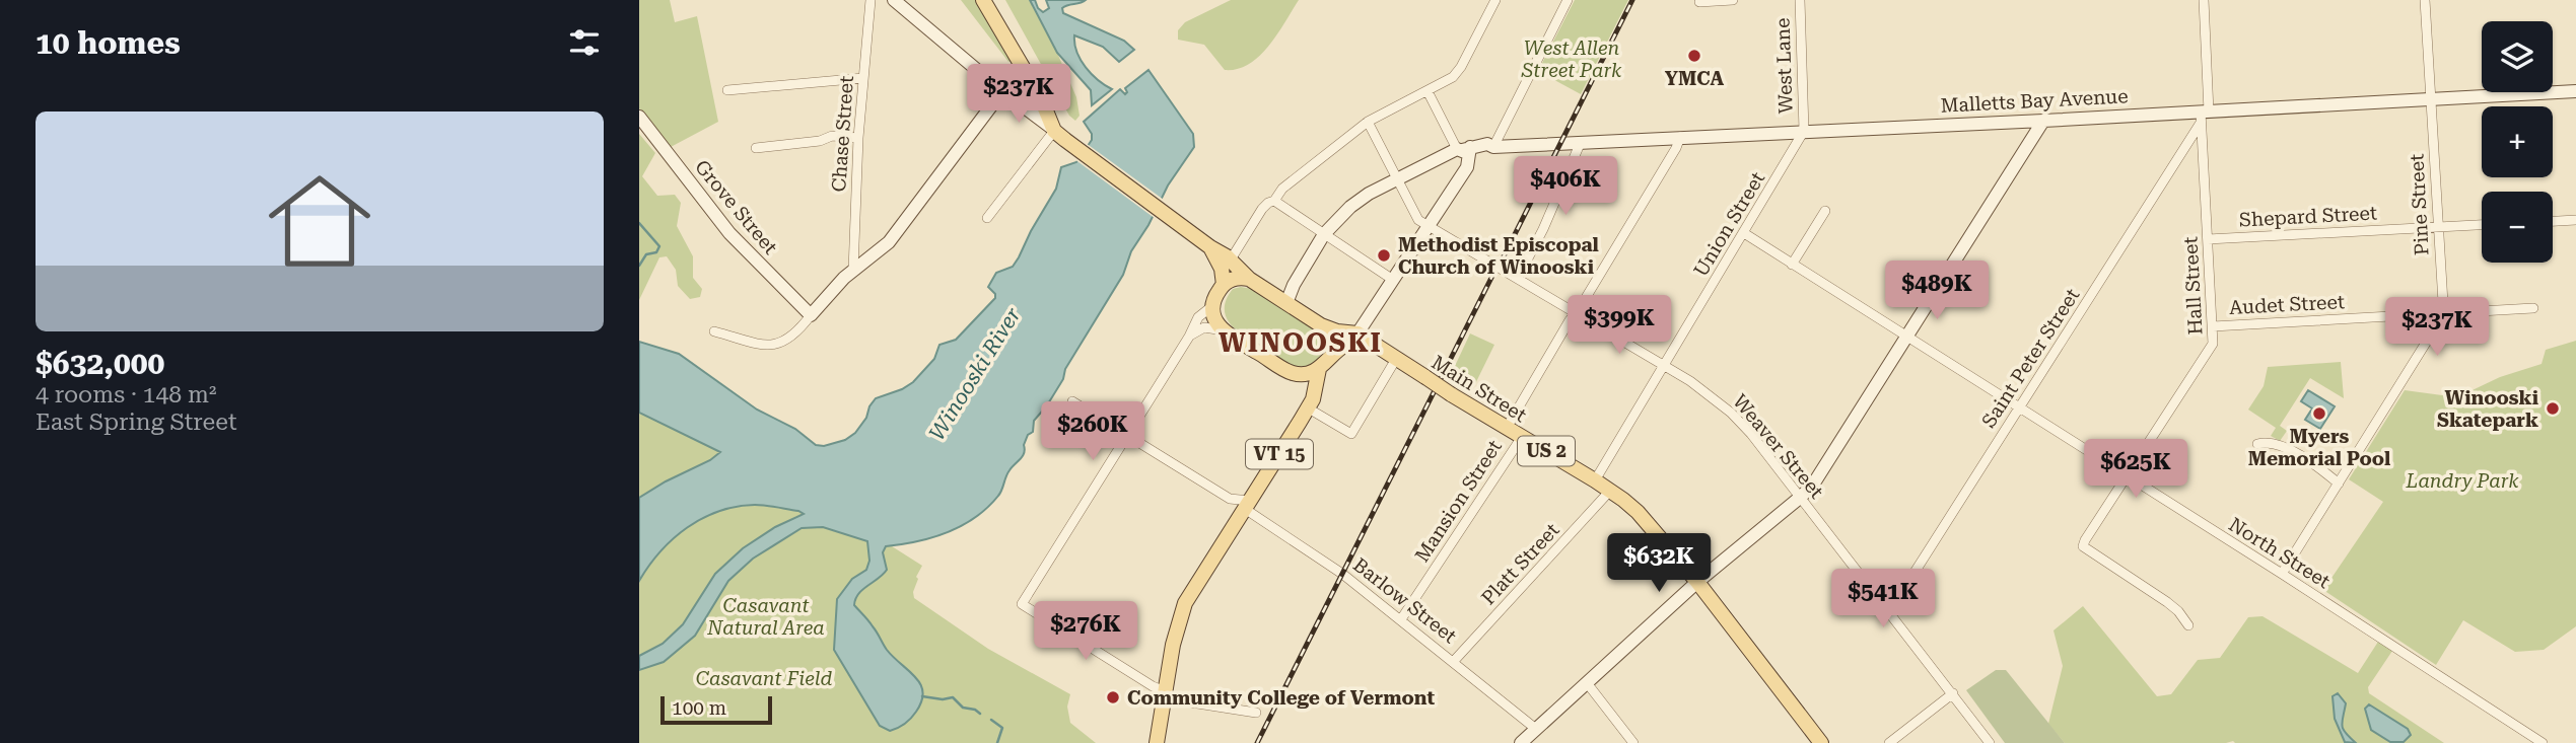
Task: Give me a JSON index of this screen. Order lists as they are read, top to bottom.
{
  "streets": {
    "main road": ["Main Street", "US 2", "VT 15"],
    "street": [
      "West Lane",
      "Malletts Bay Avenue",
      "Chase Street",
      "Pine Street",
      "Grove Street",
      "Shepard Street",
      "Union Street",
      "Hall Street",
      "Audet Street",
      "Saint Peter Street",
      "Weaver Street",
      "Mansion Street",
      "North Street",
      "Platt Street",
      "Barlow Street"
    ]
  },
  "crossings": [
    ["West Lane", "Malletts Bay Avenue"],
    ["West Lane", "Union Street"],
    ["Malletts Bay Avenue", "Pine Street"],
    ["Malletts Bay Avenue", "Union Street"],
    ["Malletts Bay Avenue", "Hall Street"],
    ["Malletts Bay Avenue", "Saint Peter Street"],
    ["Malletts Bay Avenue", "Main Street"],
    ["Malletts Bay Avenue", "Weaver Street"],
    ["Pine Street", "Shepard Street"],
    ["Pine Street", "Audet Street"],
    ["Pine Street", "North Street"],
    ["Shepard Street", "Hall Street"],
    ["Union Street", "Main Street"],
    ["Union Street", "Weaver Street"],
    ["Union Street", "North Street"],
    ["Hall Street", "Audet Street"],
    ["Hall Street", "Saint Peter Street"],
    ["Hall Street", "North Street"],
    ["Saint Peter Street", "Weaver Street"],
    ["Saint Peter Street", "North Street"],
    ["Main Street", "US 2"],
    ["Main Street", "Mansion Street"],
    ["Main Street", "Platt Street"],
    ["VT 15", "Barlow Street"],
    ["Mansion Street", "Barlow Street"],
    ["Platt Street", "Barlow Street"]
  ],
  "districts": ["WINOOSKI"],
  "water": ["Winooski River"],
  "parks": [
    "West Allen Street Park",
    "Landry Park",
    "Casavant Natural Area",
    "Casavant Field"
  ],
  "places": [
    "YMCA",
    "Methodist Episcopal Church of Winooski",
    "Winooski Skatepark",
    "Myers Memorial Pool",
    "Community College of Vermont"
  ],
  "scale_bar": "100 m",
  "page": {
    "heading": "10 homes",
    "map_buttons": ["+", "−"],
    "price": [
      "$237K",
      "$406K",
      "$489K",
      "$399K",
      "$237K",
      "$260K",
      "$625K",
      "$632K",
      "$541K",
      "$276K"
    ],
    "list": [
      {
        "name": "$632,000",
        "note": "4 rooms · 148 m² · East Spring Street"
      }
    ],
    "scale": "100 m"
  }
}
